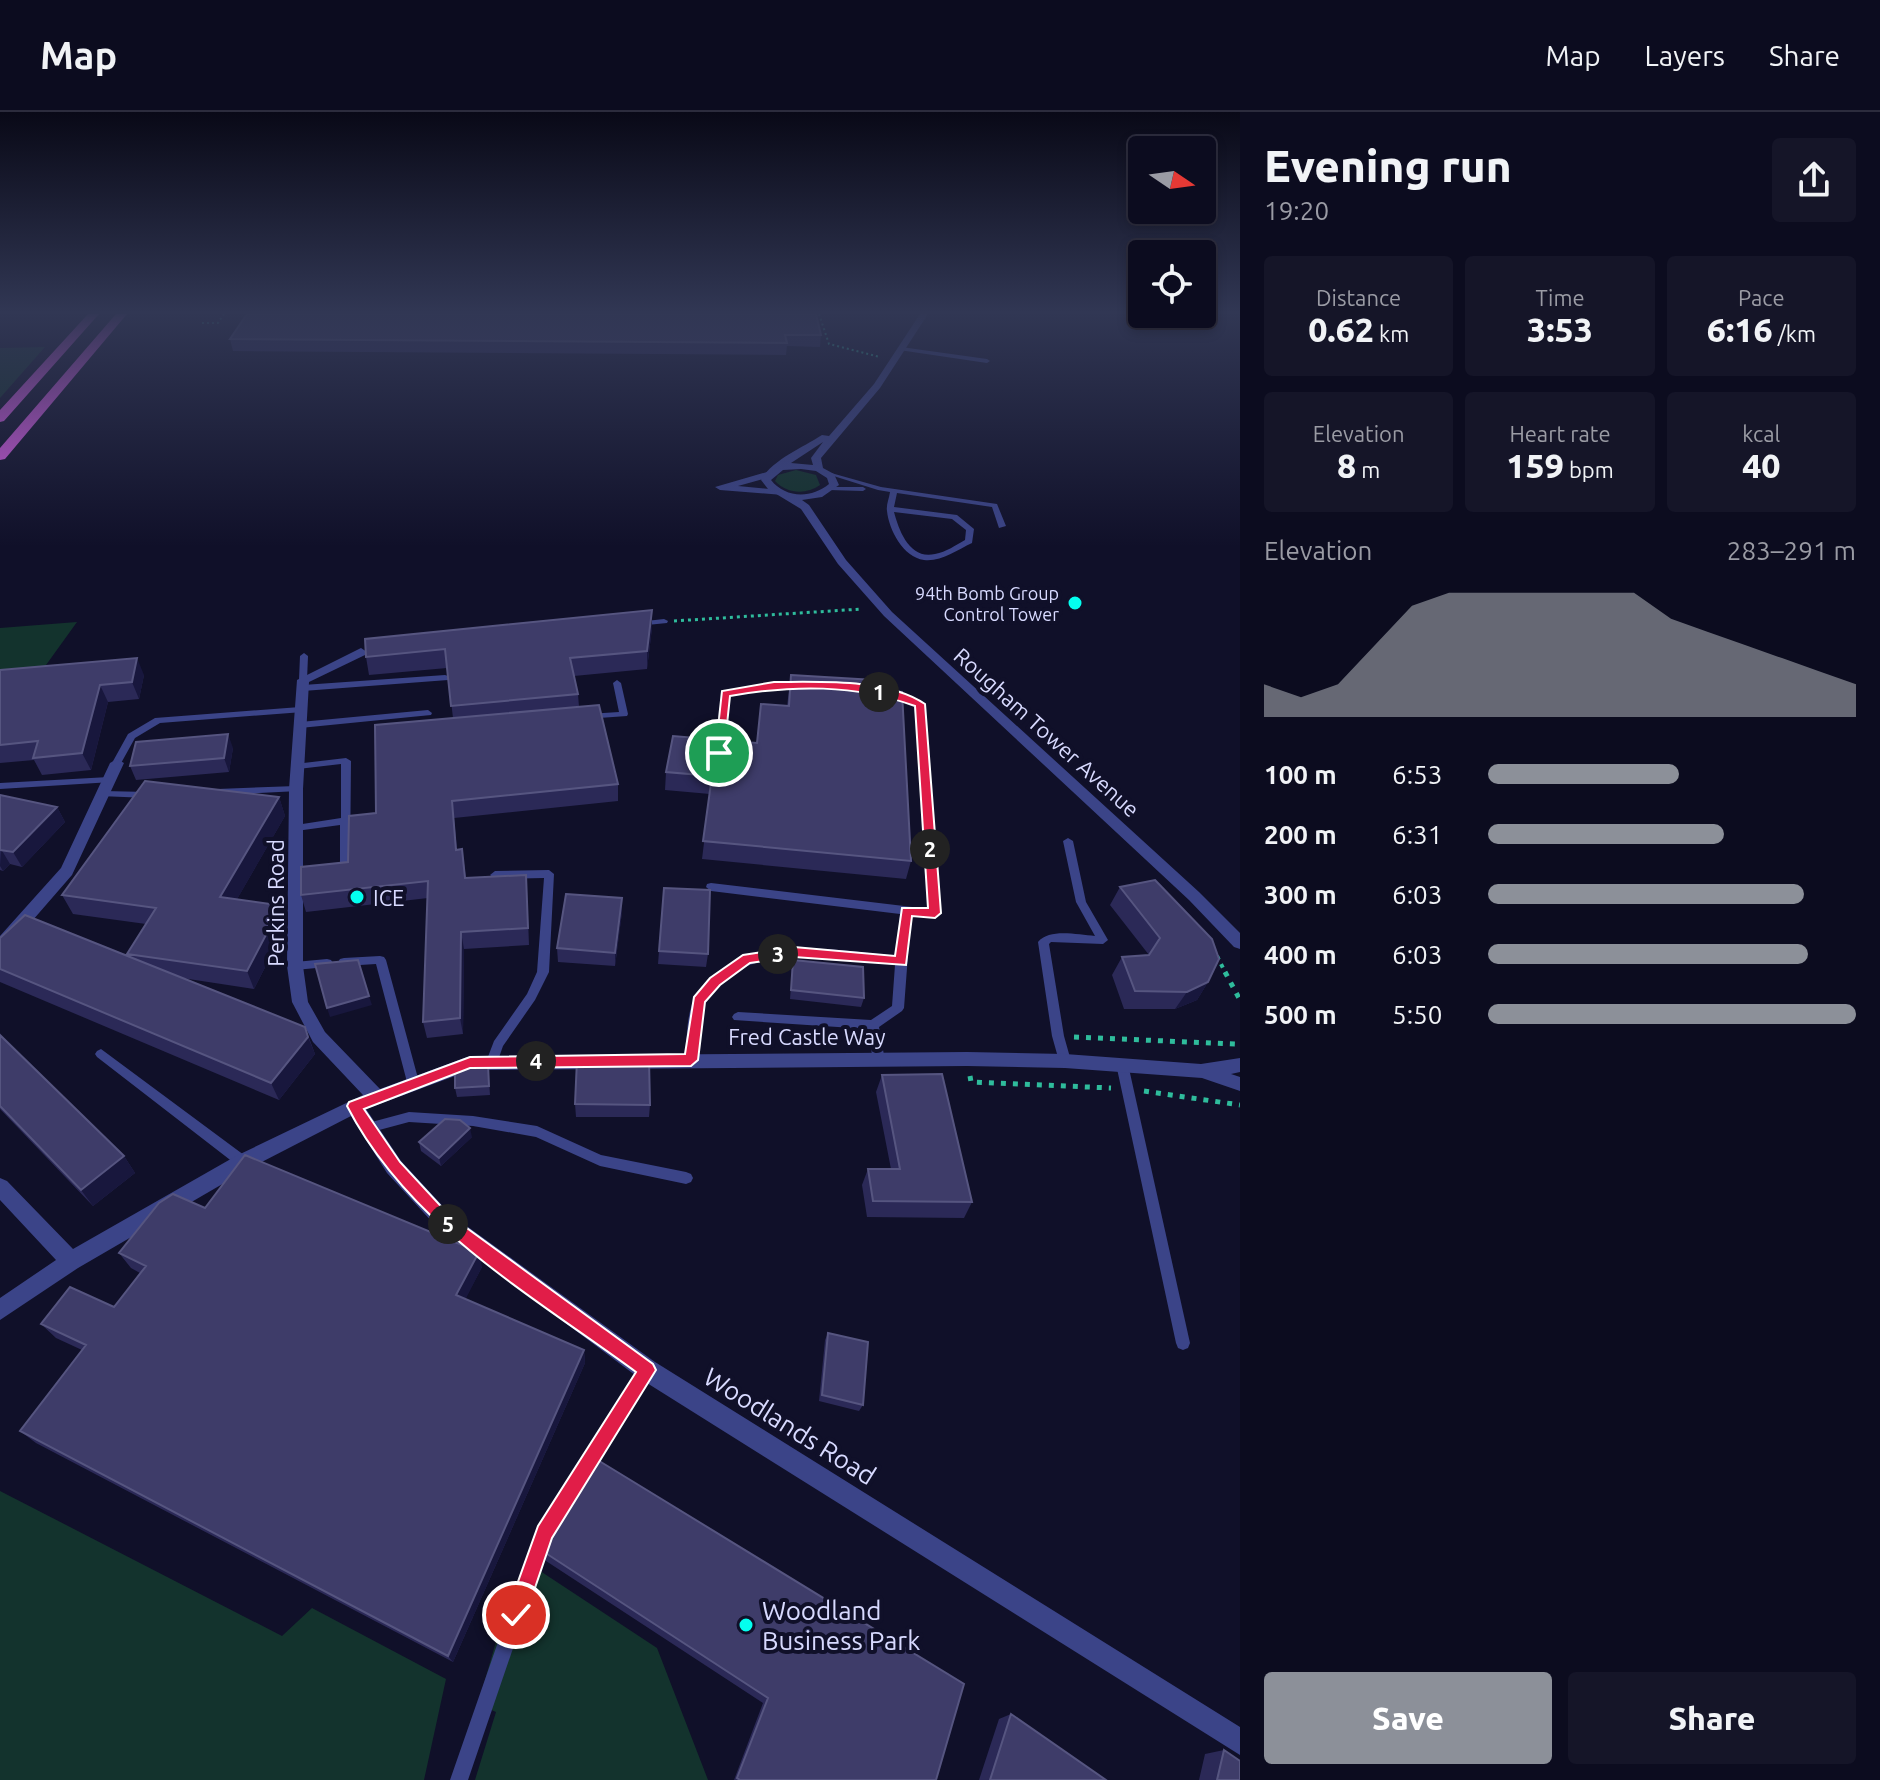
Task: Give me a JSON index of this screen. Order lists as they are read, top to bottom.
{
  "streets": {
    "street": [
      "Rougham Tower Avenue",
      "Perkins Road",
      "Fred Castle Way",
      "Woodlands Road"
    ]
  },
  "crossings": [
    ["Perkins Road", "Fred Castle Way"],
    ["Fred Castle Way", "Woodlands Road"]
  ],
  "places": ["94th Bomb Group Control Tower", "ICE", "Woodland Business Park"],
  "north": "right",
  "page": {
    "header": "Map",
    "nav": ["Map", "Layers", "Share"],
    "heading": ["Evening run", "19:20"],
    "stats": [
      ["Distance", "0.62 km"],
      ["Time", "3:53"],
      ["Pace", "6:16 /km"],
      ["Elevation", "8 m"],
      ["Heart rate", "159 bpm"],
      ["kcal", "40"]
    ],
    "chart": ["Elevation", "283–291 m"],
    "pins": [
      "1",
      "2",
      "3",
      "4",
      "5"
    ],
    "list": [
      {
        "name": "100 m",
        "note": "6:53"
      },
      {
        "name": "200 m",
        "note": "6:31"
      },
      {
        "name": "300 m",
        "note": "6:03"
      },
      {
        "name": "400 m",
        "note": "6:03"
      },
      {
        "name": "500 m",
        "note": "5:50"
      }
    ],
    "buttons": ["Save", "Share"]
  }
}
